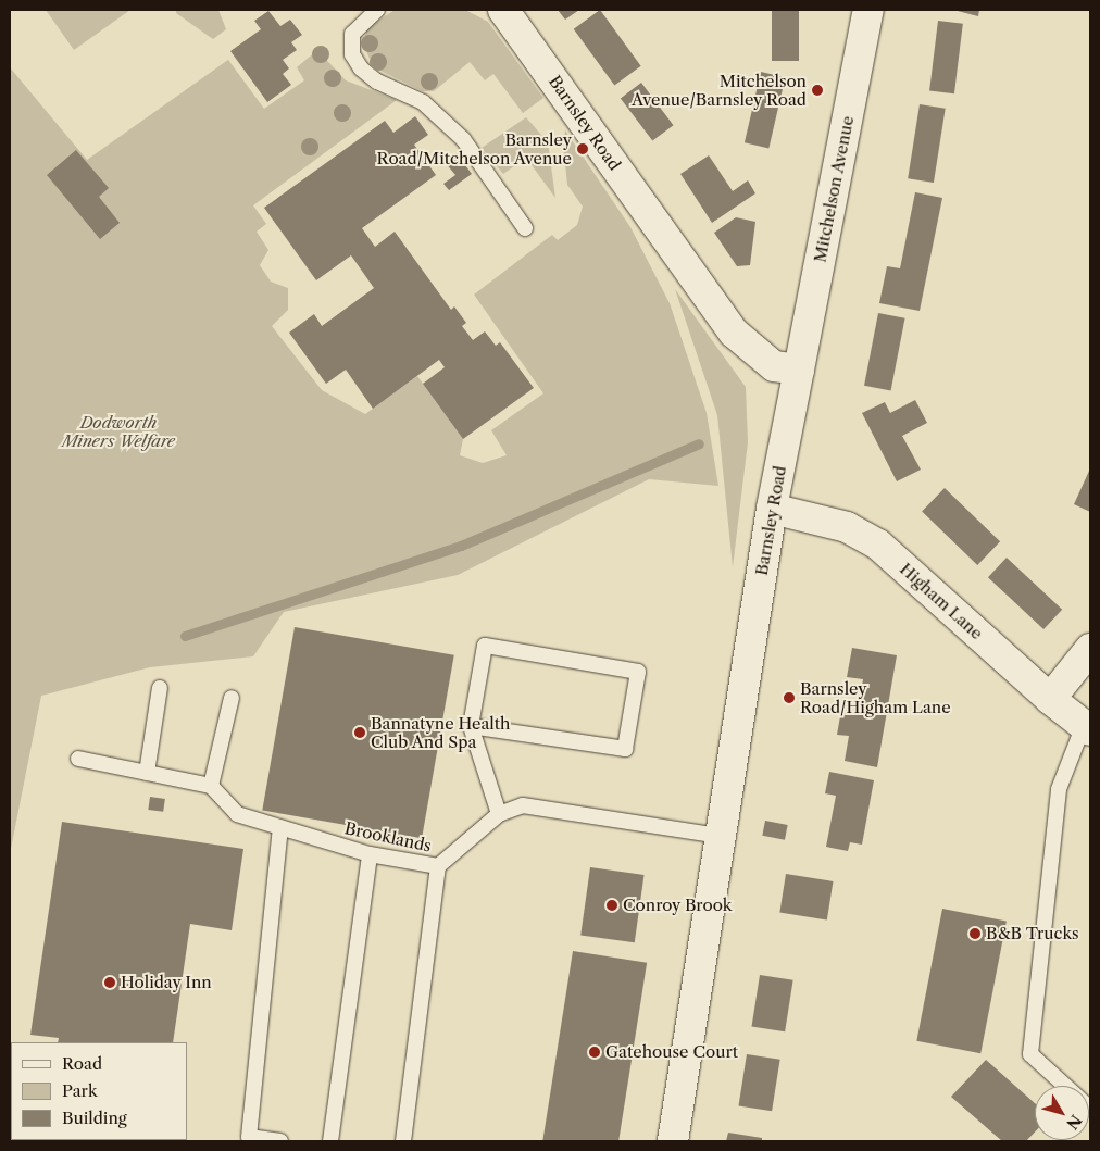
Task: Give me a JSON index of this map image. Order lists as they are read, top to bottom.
{
  "streets": {
    "main road": ["Barnsley Road", "Mitchelson Avenue", "Higham Lane"],
    "lane": ["Brooklands"]
  },
  "crossings": [
    ["Barnsley Road", "Mitchelson Avenue"],
    ["Barnsley Road", "Higham Lane"],
    ["Barnsley Road", "Brooklands"]
  ],
  "parks": ["Dodworth Miners Welfare"],
  "places": [
    "Mitchelson Avenue/Barnsley Road",
    "Barnsley Road/Mitchelson Avenue",
    "Barnsley Road/Higham Lane",
    "Bannatyne Health Club And Spa",
    "Conroy Brook",
    "B&B Trucks",
    "Holiday Inn",
    "Gatehouse Court"
  ],
  "legend": ["Road", "Park", "Building"],
  "north": "bottom right"
}
